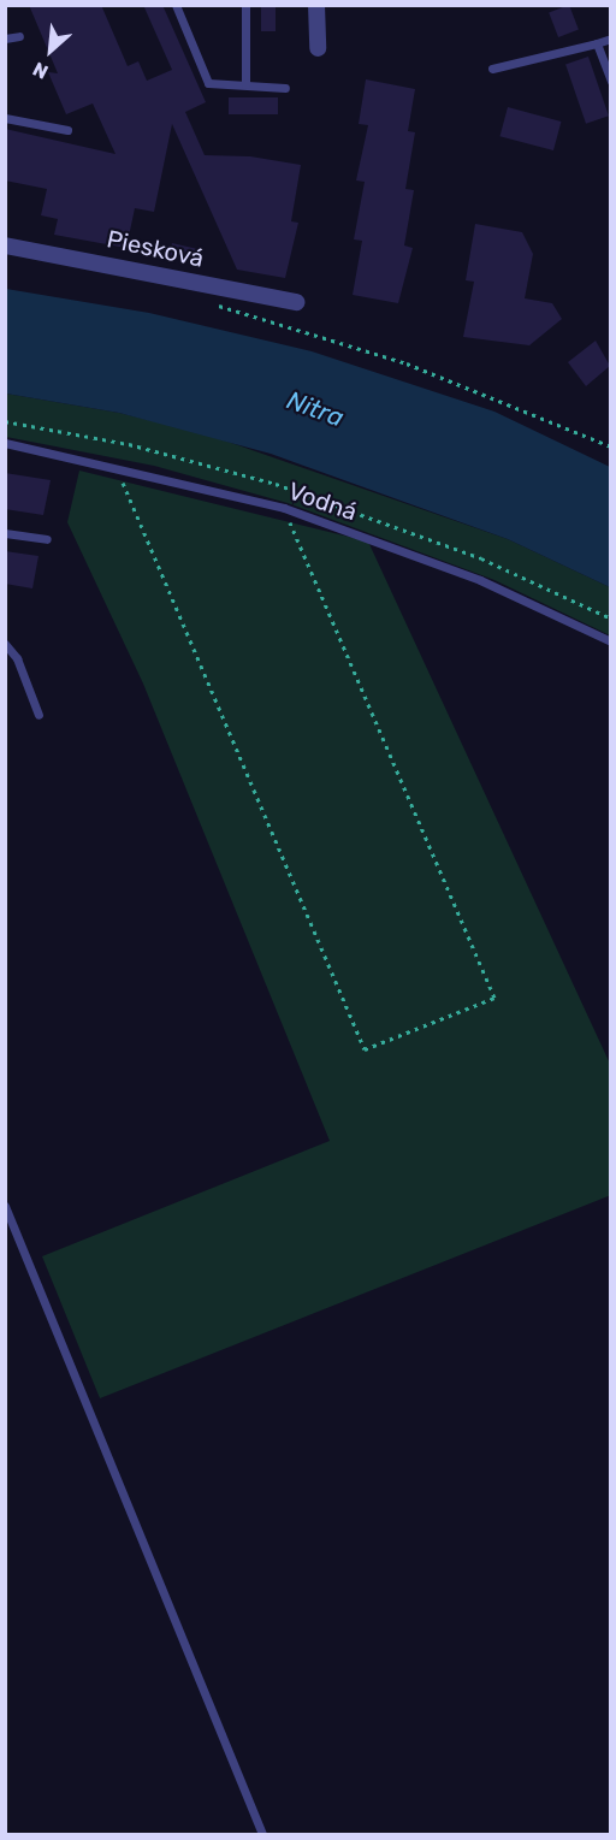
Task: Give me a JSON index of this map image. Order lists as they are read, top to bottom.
{
  "streets": {
    "street": ["Piesková"],
    "lane": ["Vodná"]
  },
  "water": ["Nitra"],
  "north": "bottom left"
}
